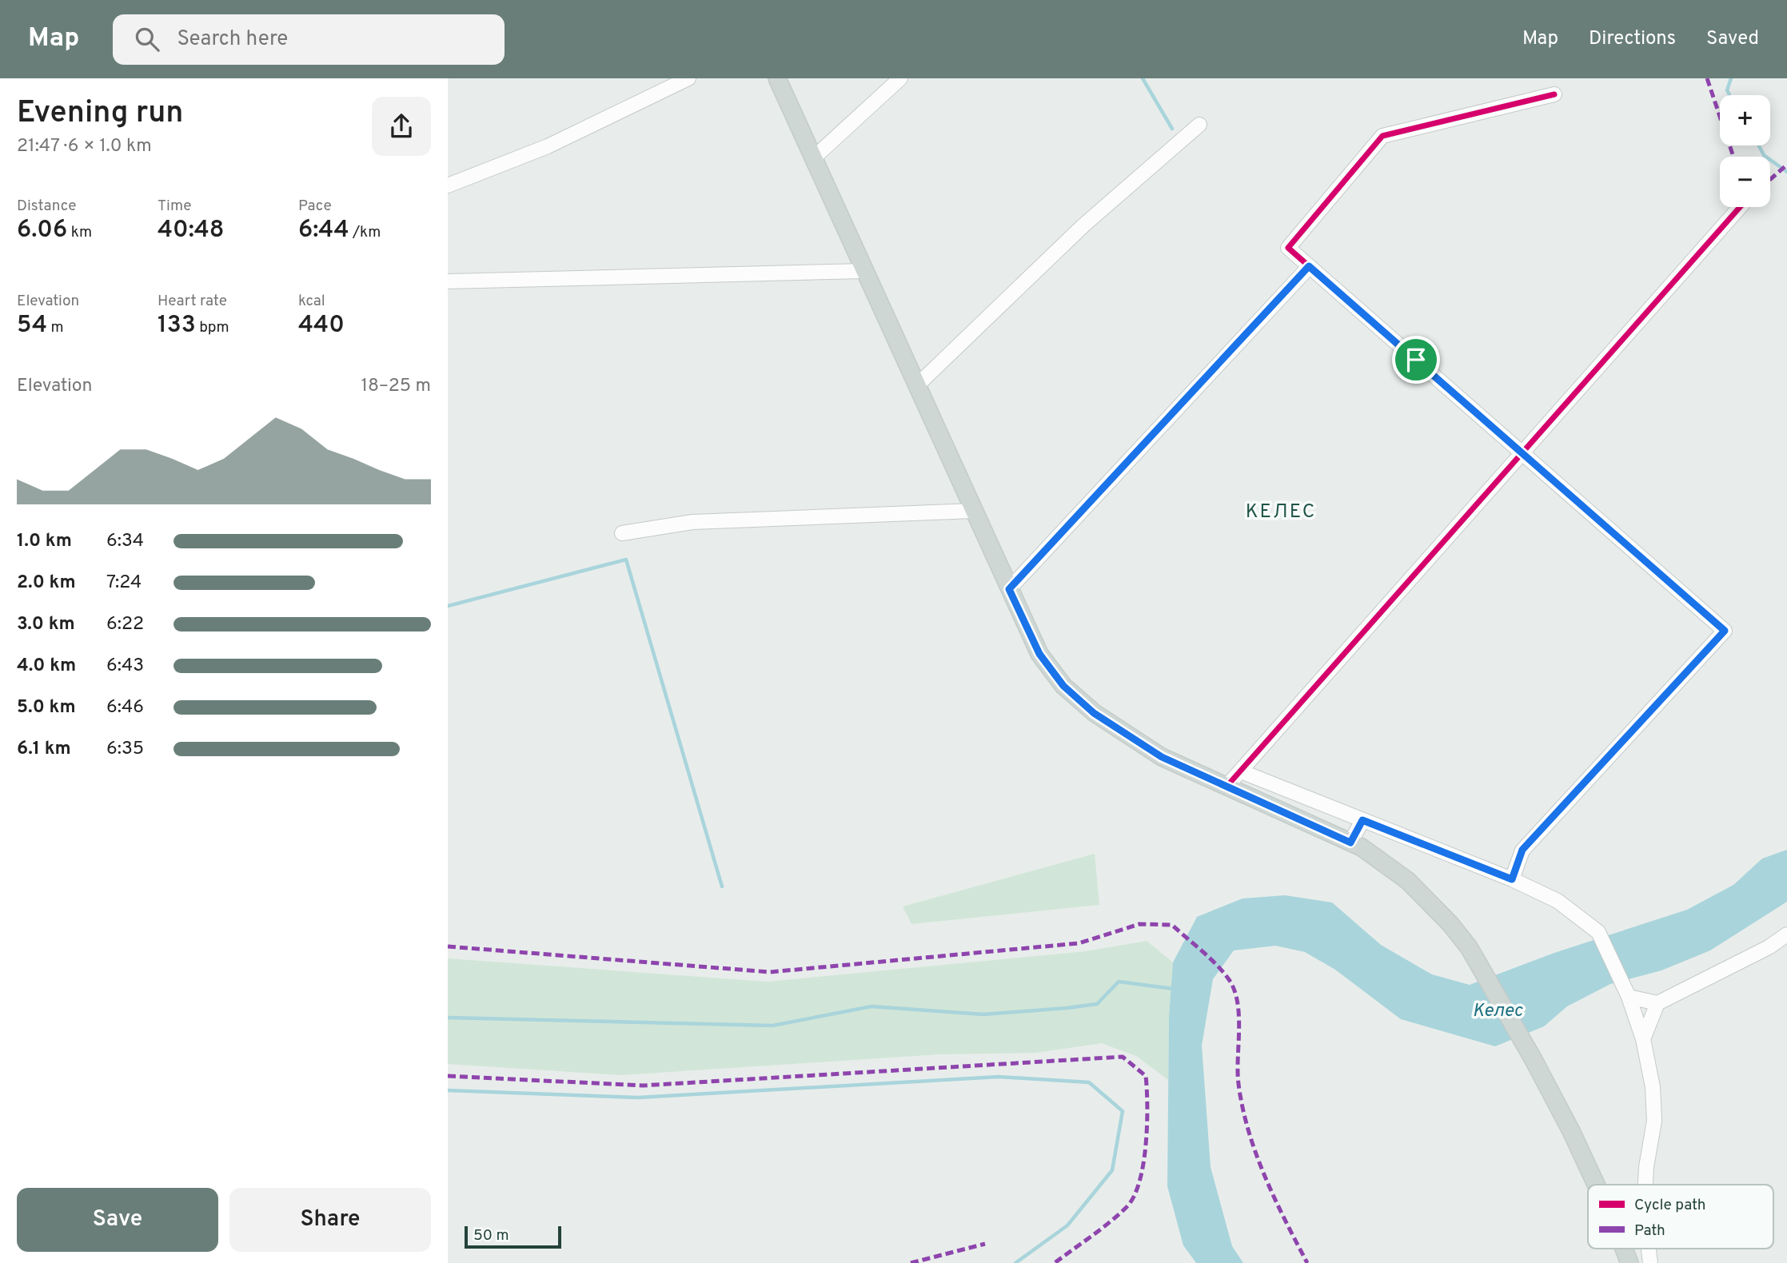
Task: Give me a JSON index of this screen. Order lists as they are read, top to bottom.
{
  "districts": ["КЕЛЕС"],
  "water": ["Келес"],
  "legend": ["Cycle path", "Path"],
  "scale_bar": "50 m",
  "page": {
    "header": "Map",
    "search": "Search here",
    "nav": ["Map", "Directions", "Saved"],
    "heading": ["Evening run", "21:47 · 6 × 1.0 km"],
    "map_buttons": ["+", "−"],
    "stats": [
      ["Distance", "6.06 km"],
      ["Time", "40:48"],
      ["Pace", "6:44 /km"],
      ["Elevation", "54 m"],
      ["Heart rate", "133 bpm"],
      ["kcal", "440"]
    ],
    "chart": ["Elevation", "18–25 m"],
    "list": [
      {
        "name": "1.0 km",
        "note": "6:34"
      },
      {
        "name": "2.0 km",
        "note": "7:24"
      },
      {
        "name": "3.0 km",
        "note": "6:22"
      },
      {
        "name": "4.0 km",
        "note": "6:43"
      },
      {
        "name": "5.0 km",
        "note": "6:46"
      },
      {
        "name": "6.1 km",
        "note": "6:35"
      }
    ],
    "buttons": ["Save", "Share"],
    "scale": "50 m"
  }
}
